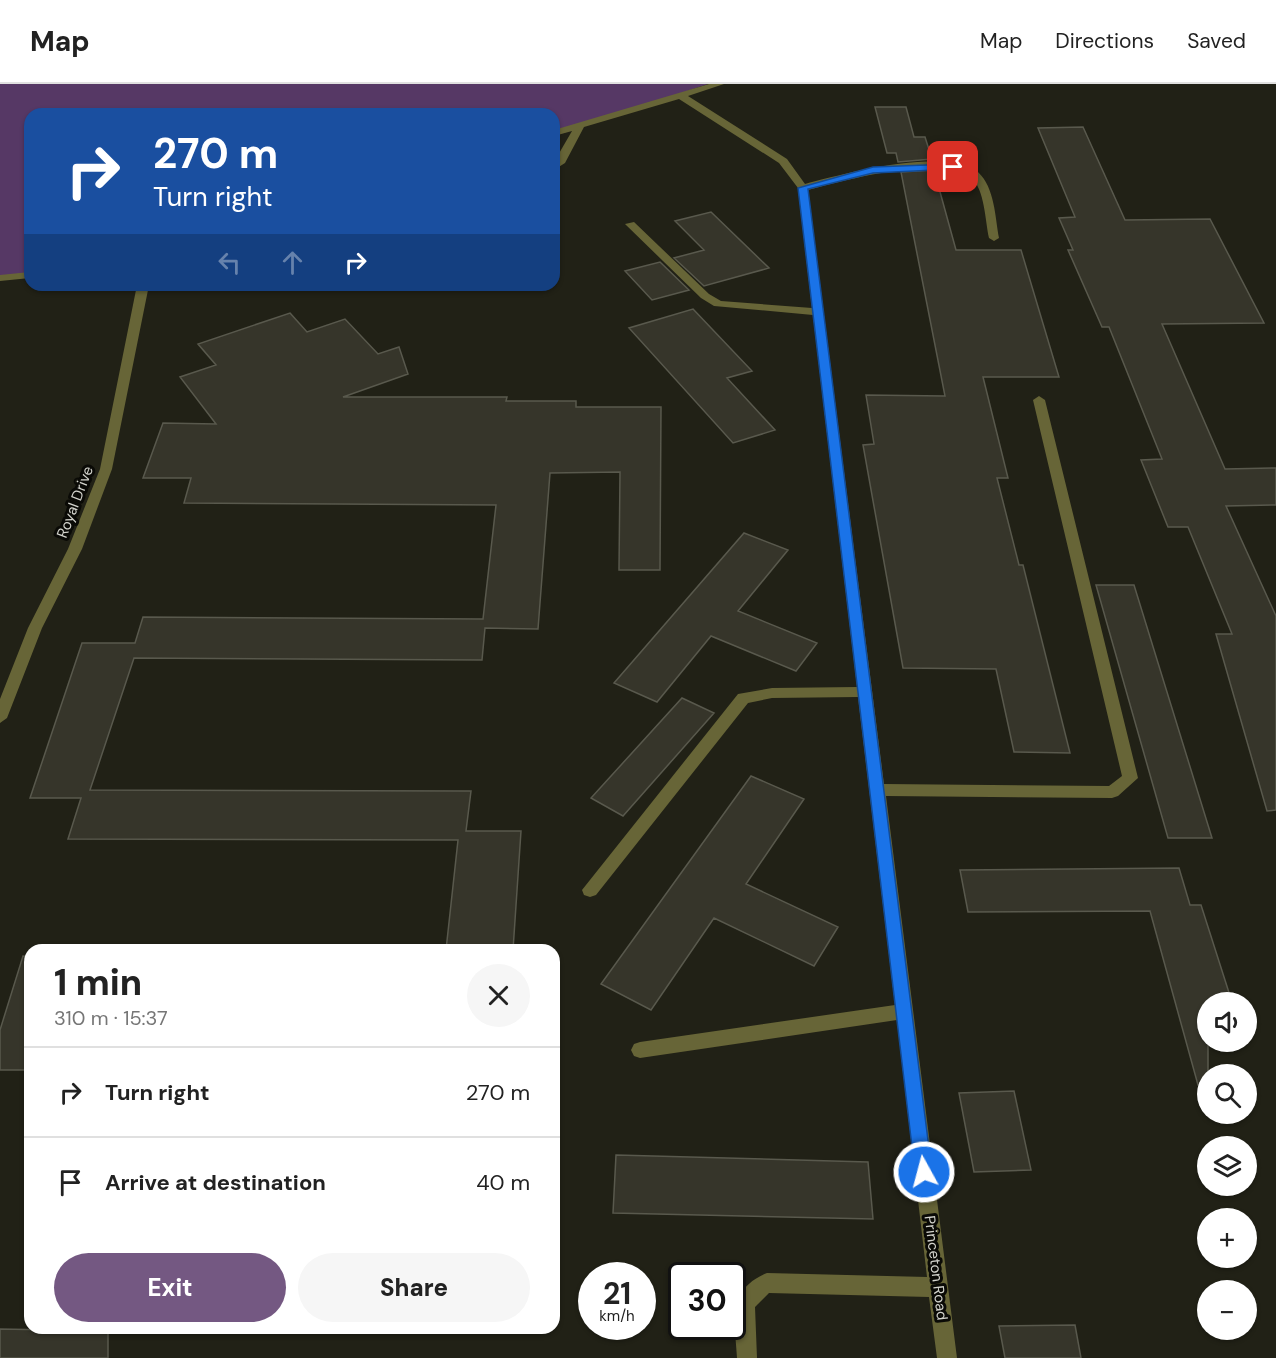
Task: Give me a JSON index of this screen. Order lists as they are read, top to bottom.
{
  "streets": {
    "street": ["Royal Drive", "Princeton Road"]
  },
  "page": {
    "header": "Map",
    "nav": ["Map", "Directions", "Saved"],
    "turn": ["270 m", "Turn right"],
    "heading": ["1 min", "310 m · 15:37"],
    "map_buttons": ["+", "−"],
    "list": [
      {
        "name": "Turn right",
        "value": "270 m"
      },
      {
        "name": "Arrive at destination",
        "value": "40 m"
      }
    ],
    "buttons": ["Exit", "Share"],
    "speed": "21 km/h",
    "limit": "30"
  }
}
